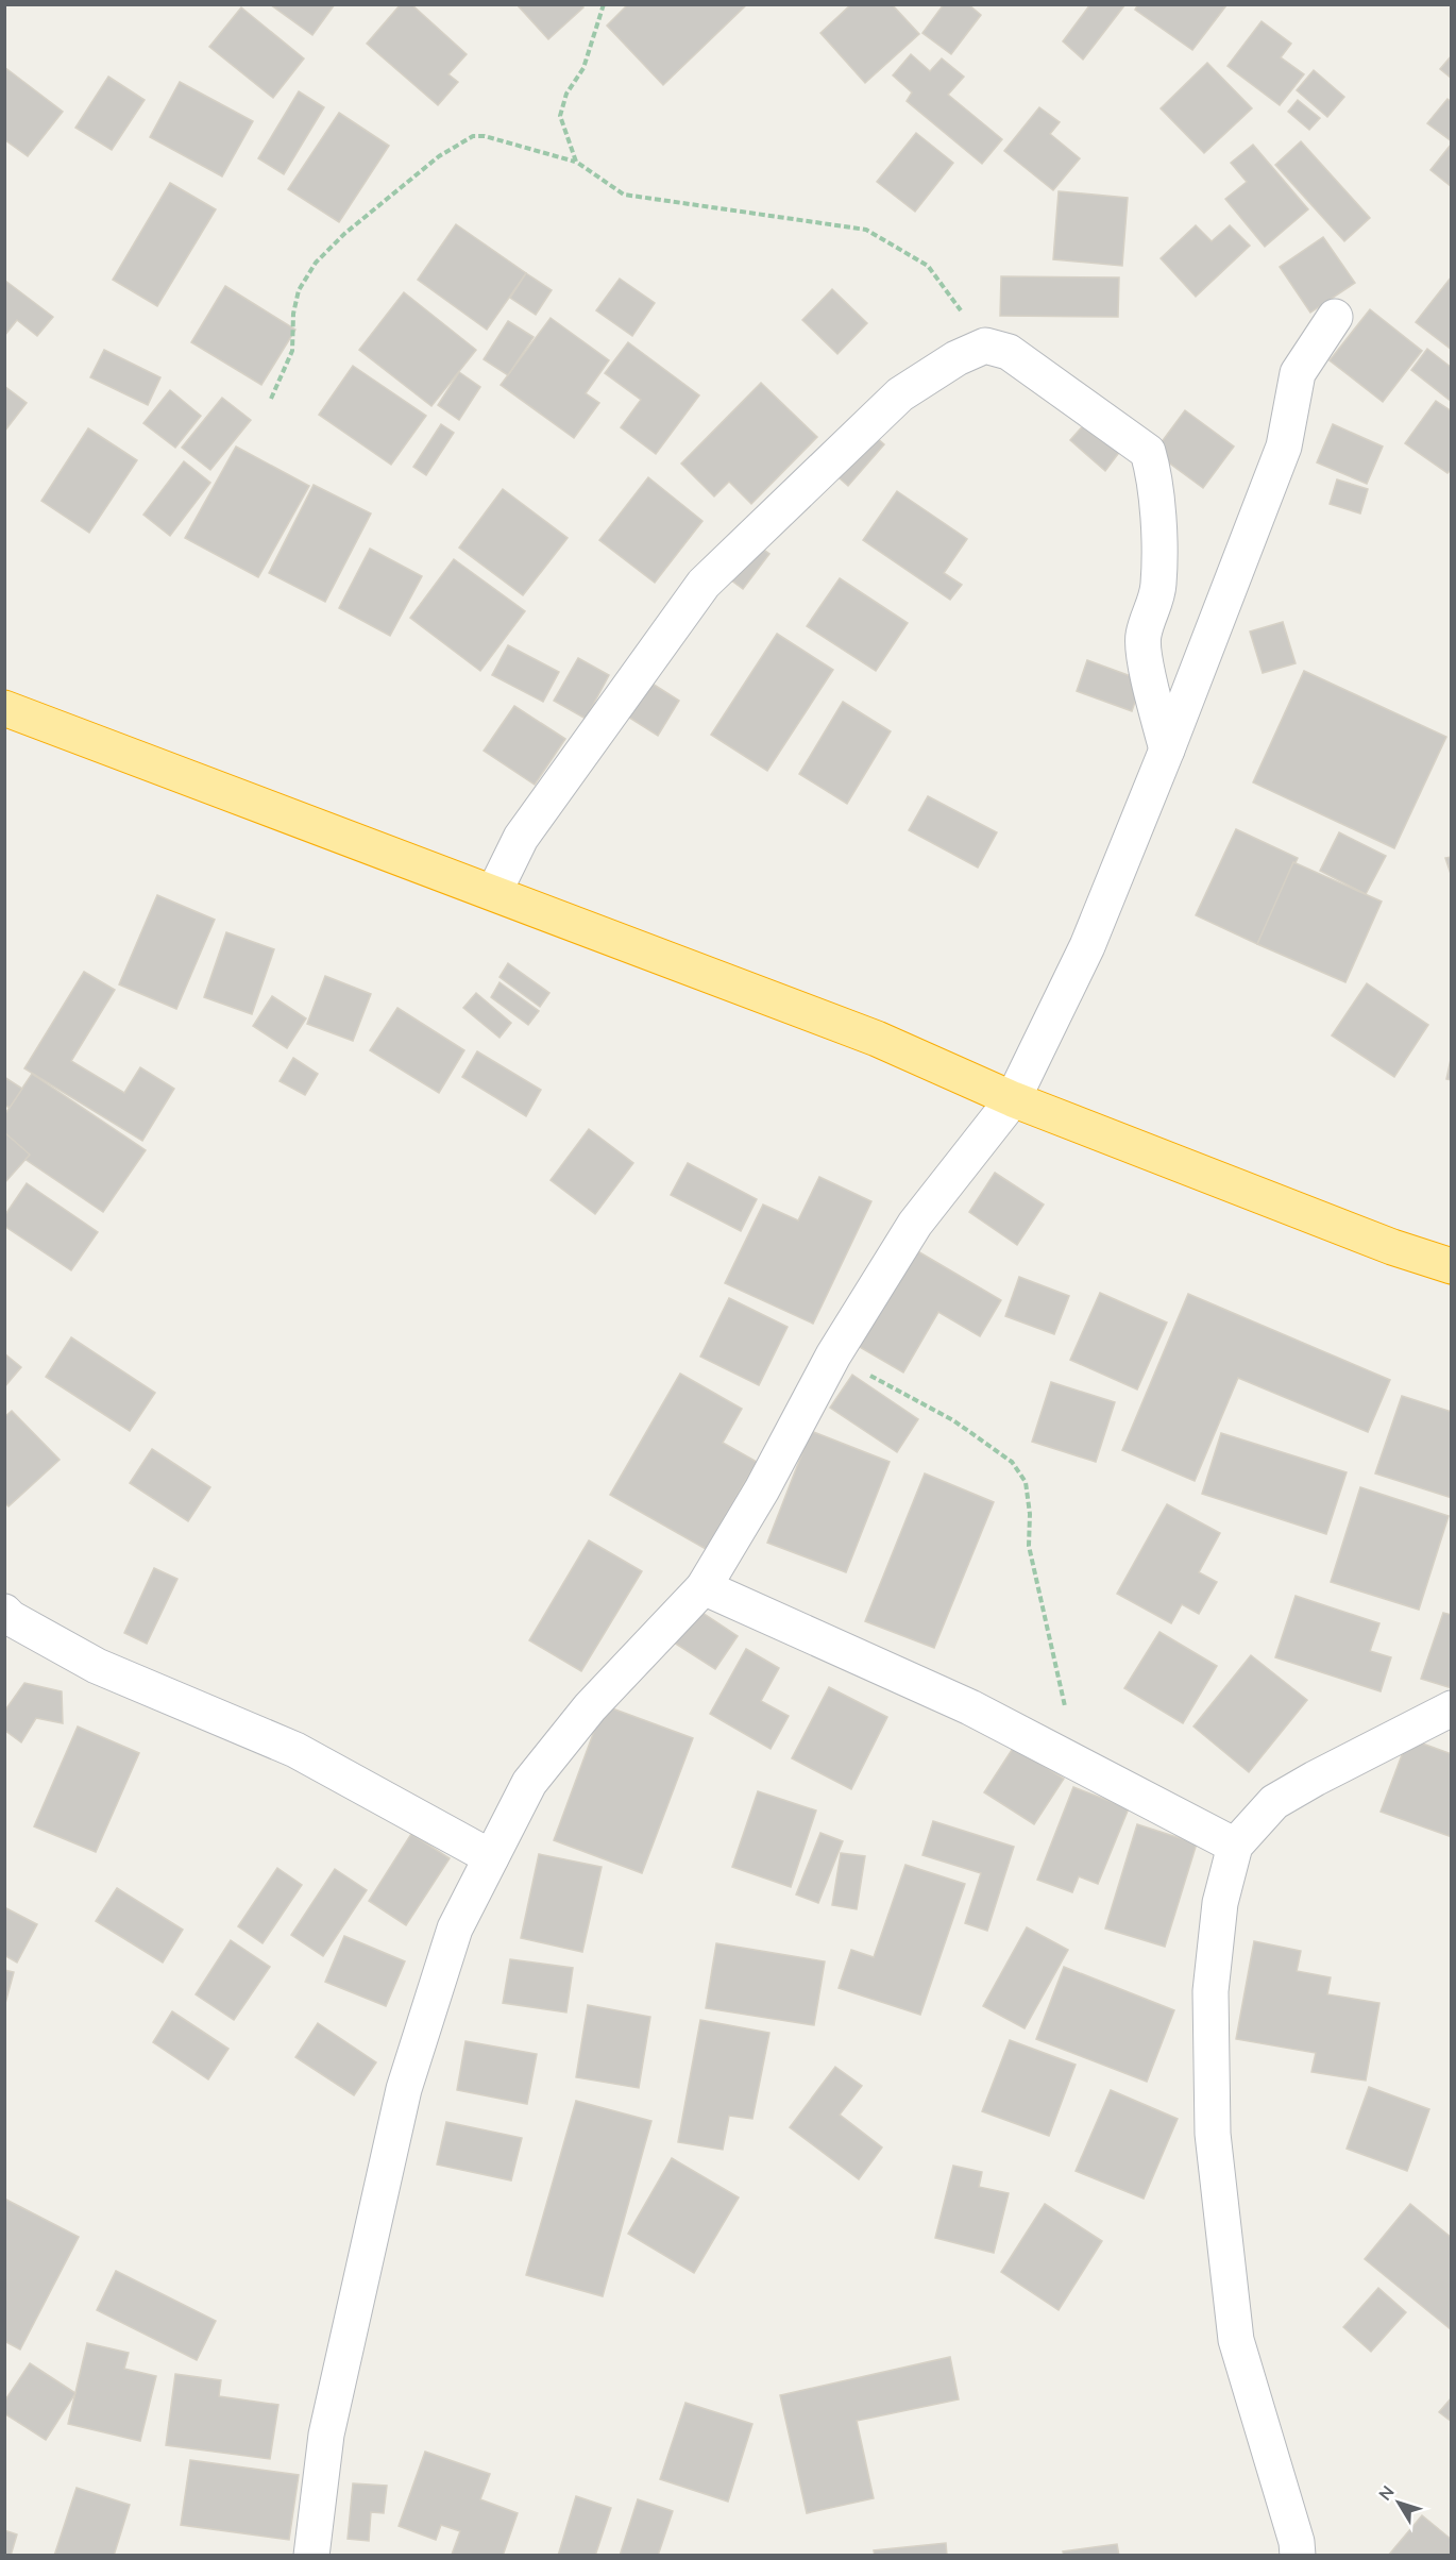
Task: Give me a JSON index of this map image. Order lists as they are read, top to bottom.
{
  "north": "top left"
}
